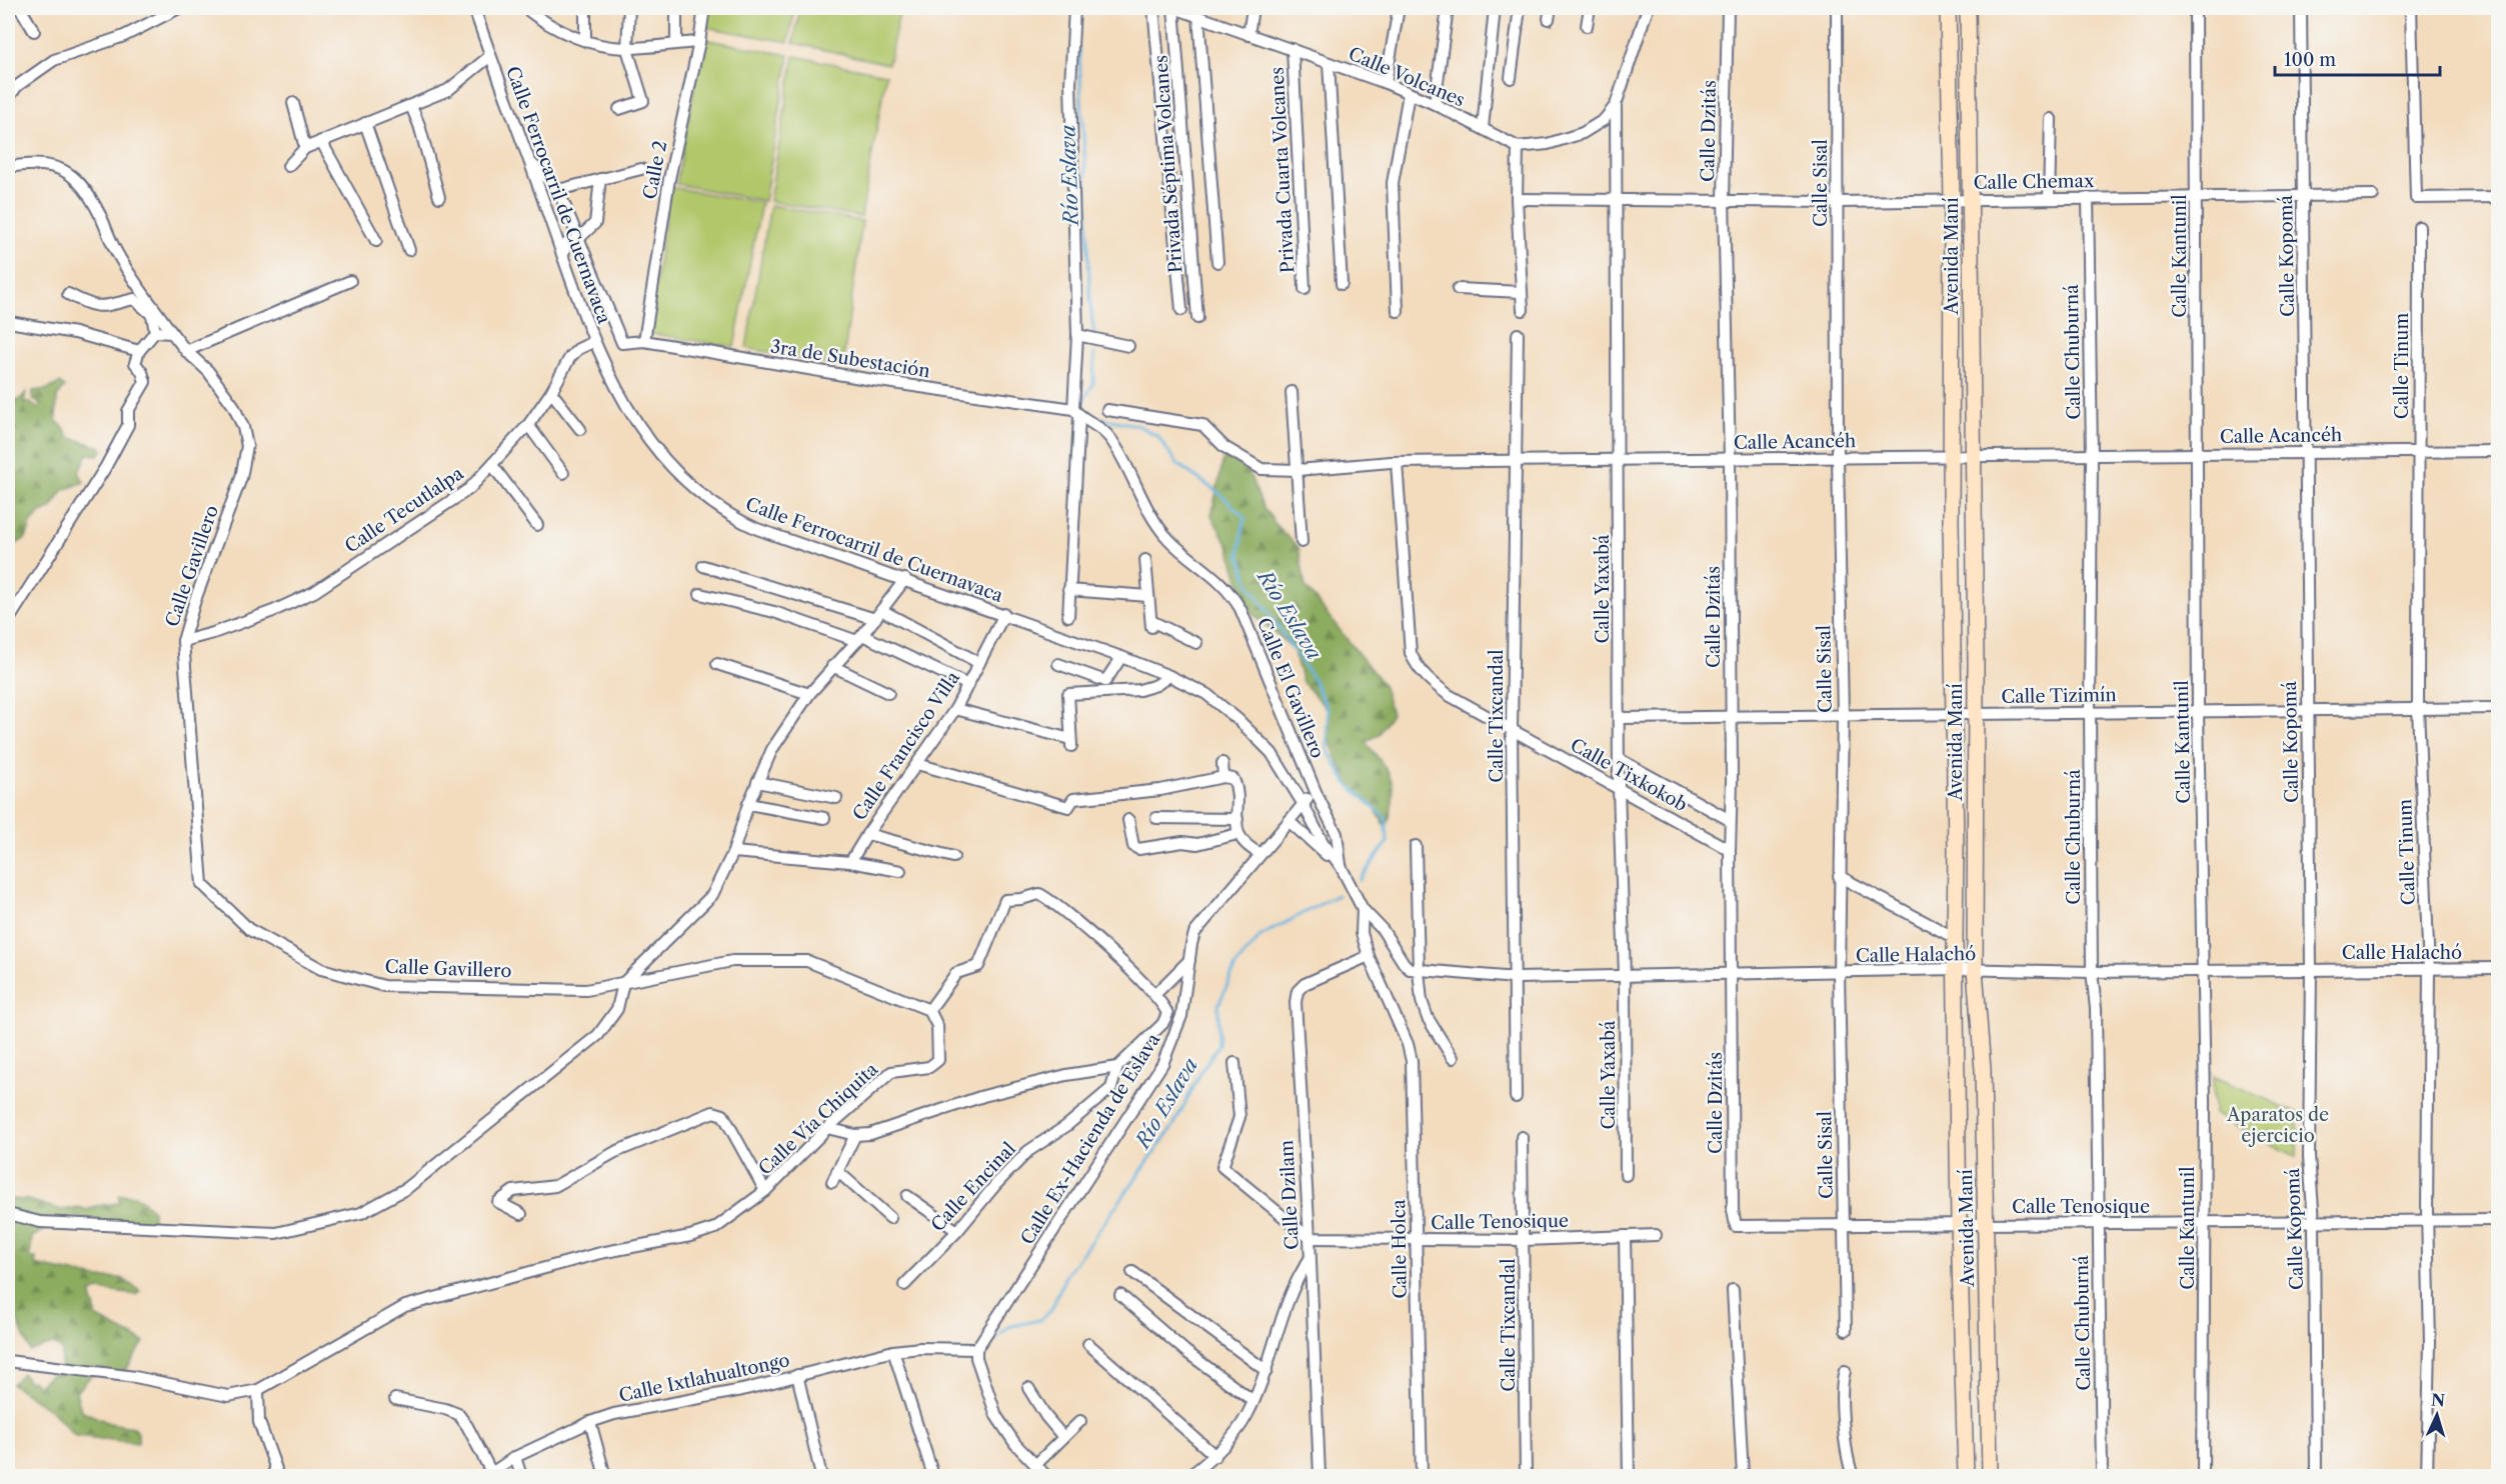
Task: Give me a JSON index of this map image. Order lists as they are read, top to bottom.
{
  "streets": {
    "street": [
      "Calle Volcanes",
      "Calle Dzitás",
      "Privada Séptima Volcanes",
      "Calle 2",
      "Privada Cuarta Volcanes",
      "Calle Chemax",
      "Calle Sisal",
      "Calle Ferrocarril de Cuernavaca",
      "Avenida Maní",
      "Calle Kantunil",
      "Calle Kopomá",
      "Calle Chuburná",
      "3ra de Subestación",
      "Calle Tinum",
      "Calle Acancéh",
      "Calle Tecutlalpa",
      "Calle Gavillero",
      "Calle Yaxabá",
      "Calle El Gavillero",
      "Calle Tizimín",
      "Calle Tixcandal",
      "Calle Francisco Villa",
      "Calle Tixkokob",
      "Calle Halachó",
      "Calle Vía Chiquita",
      "Calle Ex-Hacienda de Eslava",
      "Calle Encinal",
      "Calle Dzilam",
      "Calle Tenosique",
      "Calle Holca",
      "Calle Ixtlahualtongo"
    ]
  },
  "crossings": [
    ["Calle Volcanes", "Privada Séptima Volcanes"],
    ["Calle Volcanes", "Privada Cuarta Volcanes"],
    ["Calle Dzitás", "Calle Chemax"],
    ["Calle Dzitás", "Calle Acancéh"],
    ["Calle Dzitás", "Calle Tizimín"],
    ["Calle Dzitás", "Calle Tixkokob"],
    ["Calle Dzitás", "Calle Halachó"],
    ["Calle Dzitás", "Calle Tenosique"],
    ["Calle 2", "3ra de Subestación"],
    ["Calle Chemax", "Calle Sisal"],
    ["Calle Chemax", "Avenida Maní"],
    ["Calle Chemax", "Calle Kantunil"],
    ["Calle Chemax", "Calle Kopomá"],
    ["Calle Chemax", "Calle Chuburná"],
    ["Calle Chemax", "Calle Yaxabá"],
    ["Calle Sisal", "Calle Acancéh"],
    ["Calle Sisal", "Calle Tizimín"],
    ["Calle Sisal", "Calle Halachó"],
    ["Calle Sisal", "Calle Tenosique"],
    ["Calle Ferrocarril de Cuernavaca", "Calle Tecutlalpa"],
    ["Calle Ferrocarril de Cuernavaca", "Calle El Gavillero"],
    ["Calle Ferrocarril de Cuernavaca", "Calle Francisco Villa"],
    ["Calle Ferrocarril de Cuernavaca", "Calle Ex-Hacienda de Eslava"],
    ["Avenida Maní", "Calle Acancéh"],
    ["Avenida Maní", "Calle Tizimín"],
    ["Avenida Maní", "Calle Halachó"],
    ["Avenida Maní", "Calle Tenosique"],
    ["Calle Kantunil", "Calle Acancéh"],
    ["Calle Kantunil", "Calle Tizimín"],
    ["Calle Kantunil", "Calle Halachó"],
    ["Calle Kantunil", "Calle Tenosique"],
    ["Calle Kopomá", "Calle Acancéh"],
    ["Calle Kopomá", "Calle Tizimín"],
    ["Calle Kopomá", "Calle Halachó"],
    ["Calle Kopomá", "Calle Tenosique"],
    ["Calle Chuburná", "Calle Acancéh"],
    ["Calle Chuburná", "Calle Tizimín"],
    ["Calle Chuburná", "Calle Halachó"],
    ["Calle Chuburná", "Calle Tenosique"],
    ["3ra de Subestación", "Calle El Gavillero"],
    ["Calle Tinum", "Calle Acancéh"],
    ["Calle Tinum", "Calle Tizimín"],
    ["Calle Tinum", "Calle Halachó"],
    ["Calle Tinum", "Calle Tenosique"],
    ["Calle Acancéh", "Calle Yaxabá"],
    ["Calle Acancéh", "Calle Tixcandal"],
    ["Calle Acancéh", "Calle Tixkokob"],
    ["Calle Tecutlalpa", "Calle Gavillero"],
    ["Calle Gavillero", "Calle Vía Chiquita"],
    ["Calle Yaxabá", "Calle Tizimín"],
    ["Calle Yaxabá", "Calle Tixkokob"],
    ["Calle Yaxabá", "Calle Halachó"],
    ["Calle El Gavillero", "Calle Ex-Hacienda de Eslava"],
    ["Calle Tixcandal", "Calle Tixkokob"],
    ["Calle Tixcandal", "Calle Halachó"],
    ["Calle Tixcandal", "Calle Tenosique"],
    ["Calle Ex-Hacienda de Eslava", "Calle Ixtlahualtongo"],
    ["Calle Dzilam", "Calle Tenosique"],
    ["Calle Dzilam", "Calle Holca"],
    ["Calle Tenosique", "Calle Holca"]
  ],
  "water": ["Río Eslava"],
  "parks": ["Aparatos de ejercicio"],
  "scale_bar": "100 m",
  "north": "top"
}
